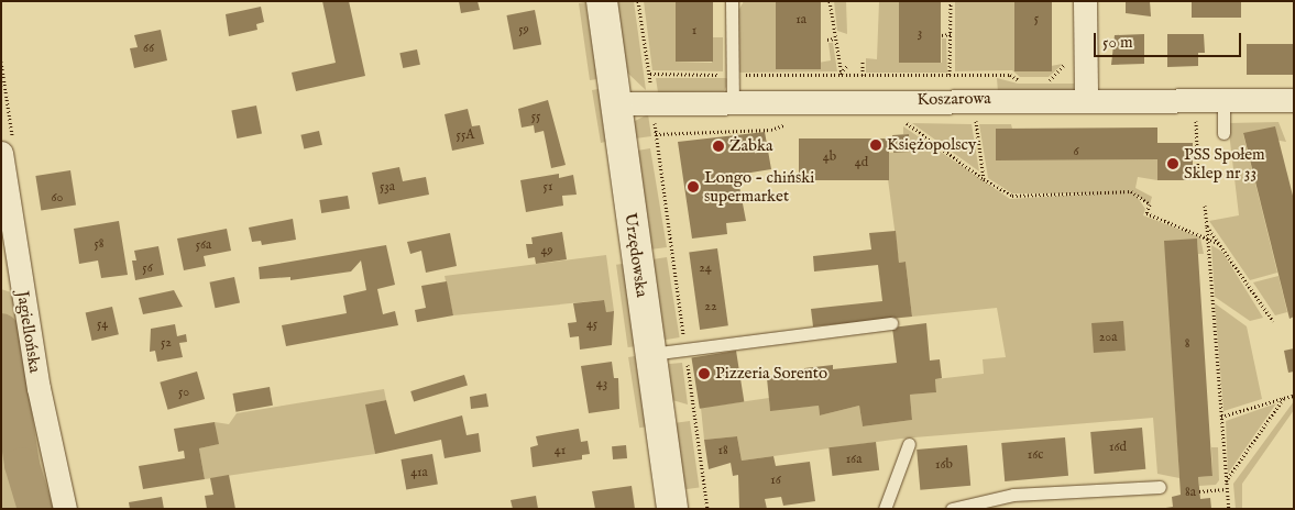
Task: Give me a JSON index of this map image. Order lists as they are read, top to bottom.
{
  "streets": {
    "street": ["Koszarowa", "Urzędowska", "Jagiellońska"]
  },
  "crossings": [
    ["Koszarowa", "Urzędowska"]
  ],
  "places": [
    "Księżopolscy",
    "Żabka",
    "PSS Społem Sklep nr 33",
    "Longo - chiński supermarket",
    "Pizzeria Sorento"
  ],
  "house_numbers": [
    "5",
    "1a",
    "59",
    "1",
    "3",
    "66",
    "55",
    "55A",
    "6",
    "4b",
    "4d",
    "53a",
    "51",
    "60",
    "58",
    "56a",
    "49",
    "56",
    "24",
    "22",
    "54",
    "45",
    "20a",
    "52",
    "8",
    "43",
    "50",
    "16d",
    "41",
    "18",
    "16c",
    "16a",
    "16b",
    "41a",
    "16",
    "8a"
  ],
  "scale_bar": "50 m"
}
